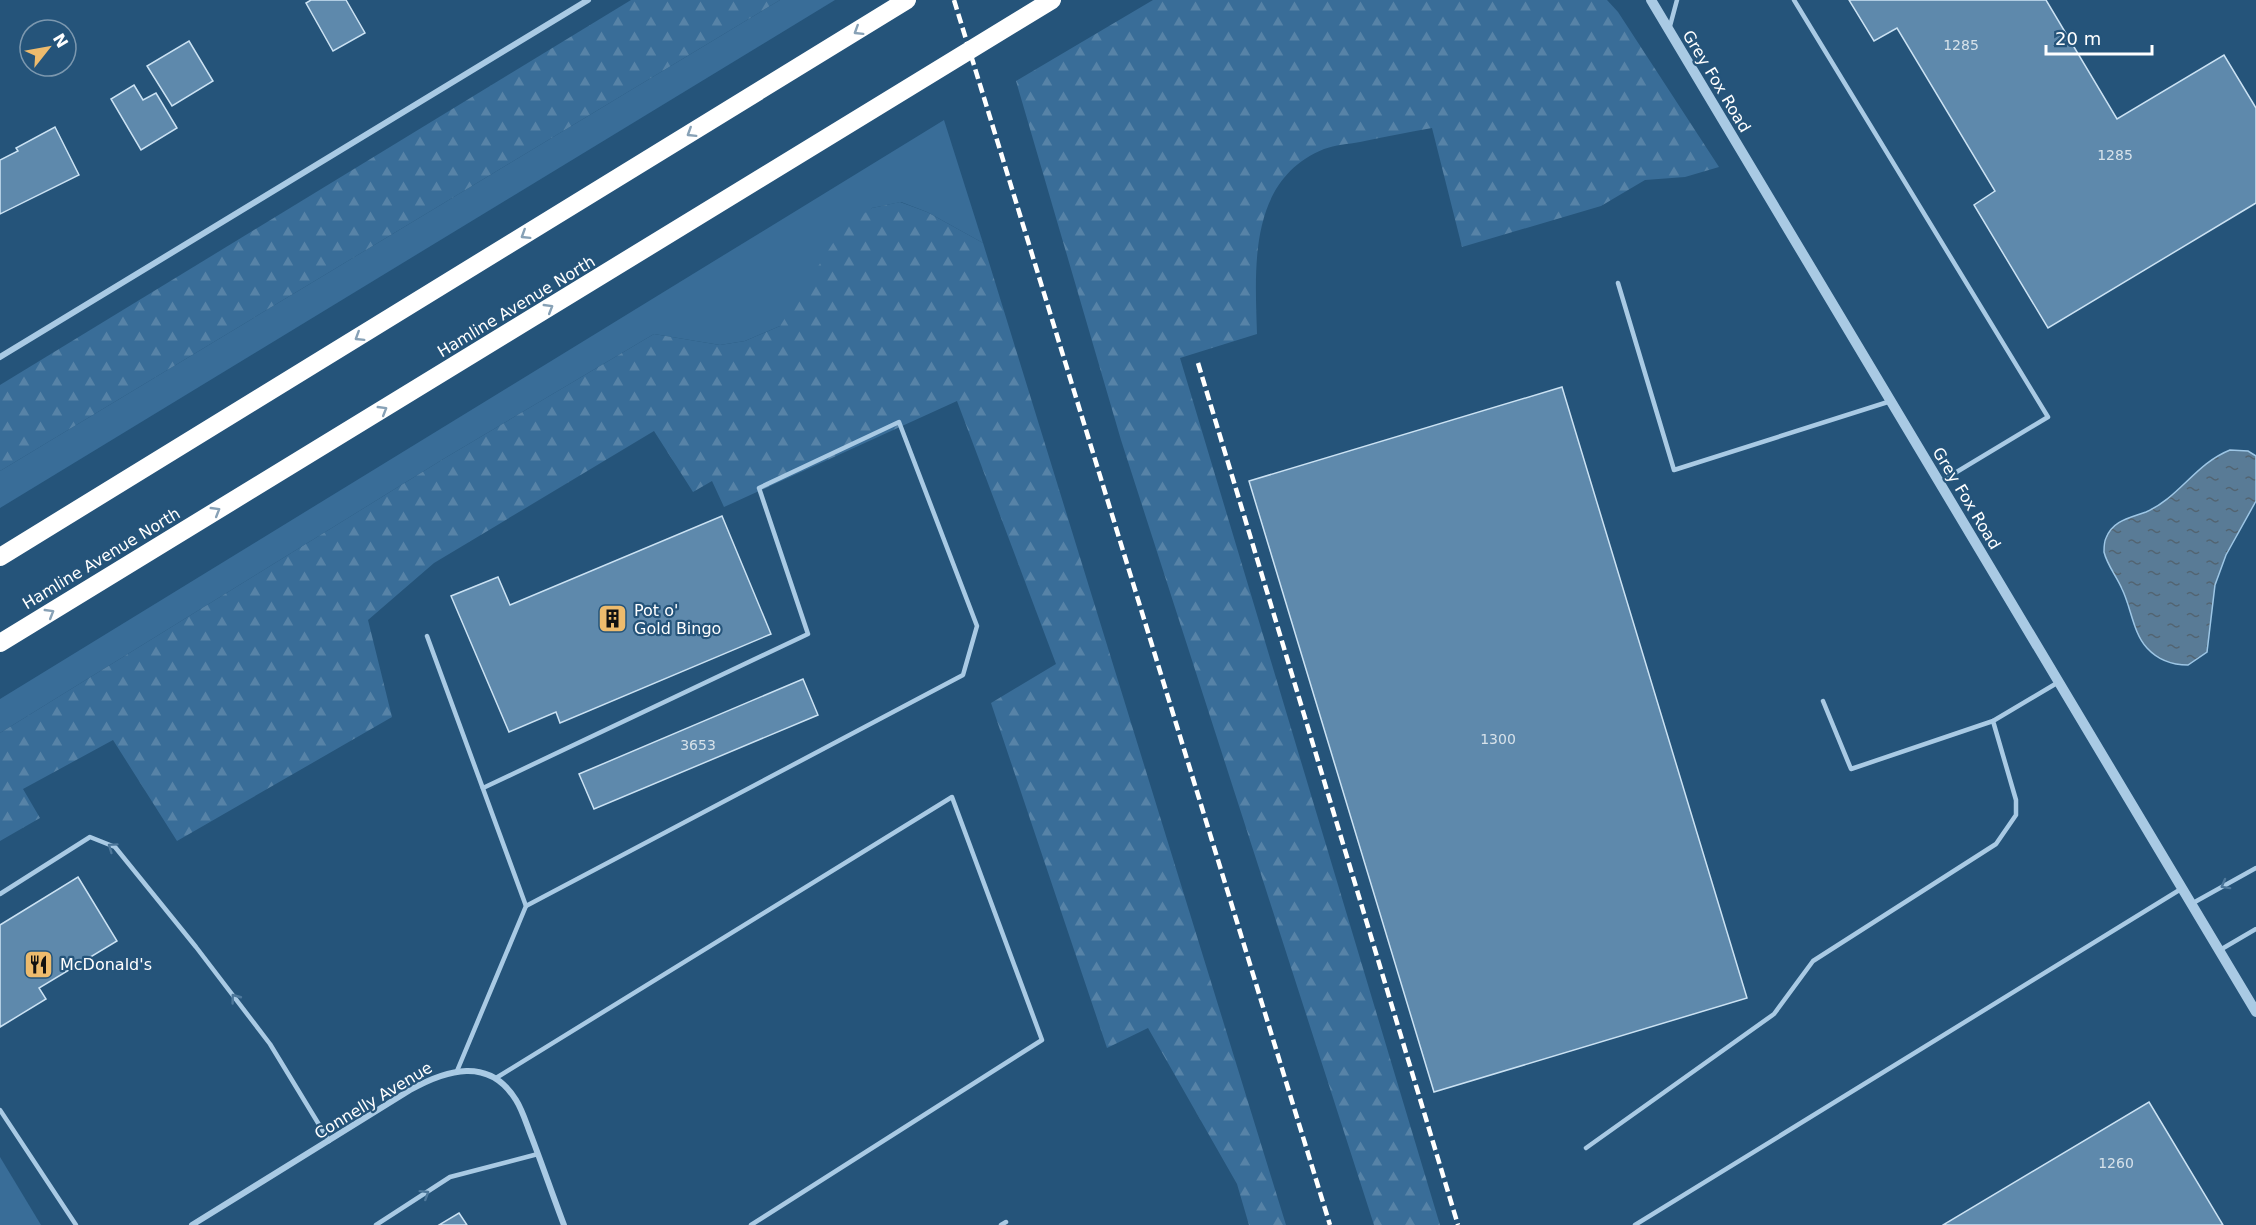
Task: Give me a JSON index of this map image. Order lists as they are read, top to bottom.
{
  "streets": {
    "highway": ["Hamline Avenue North"],
    "street": ["Grey Fox Road", "Connelly Avenue"]
  },
  "places": {
    "building": ["Pot o' Gold Bingo"],
    "restaurant": ["McDonald's"]
  },
  "house_numbers": [
    "1285",
    "1285",
    "1300",
    "3653",
    "1260"
  ],
  "scale_bar": "20 m",
  "north": "top right"
}
